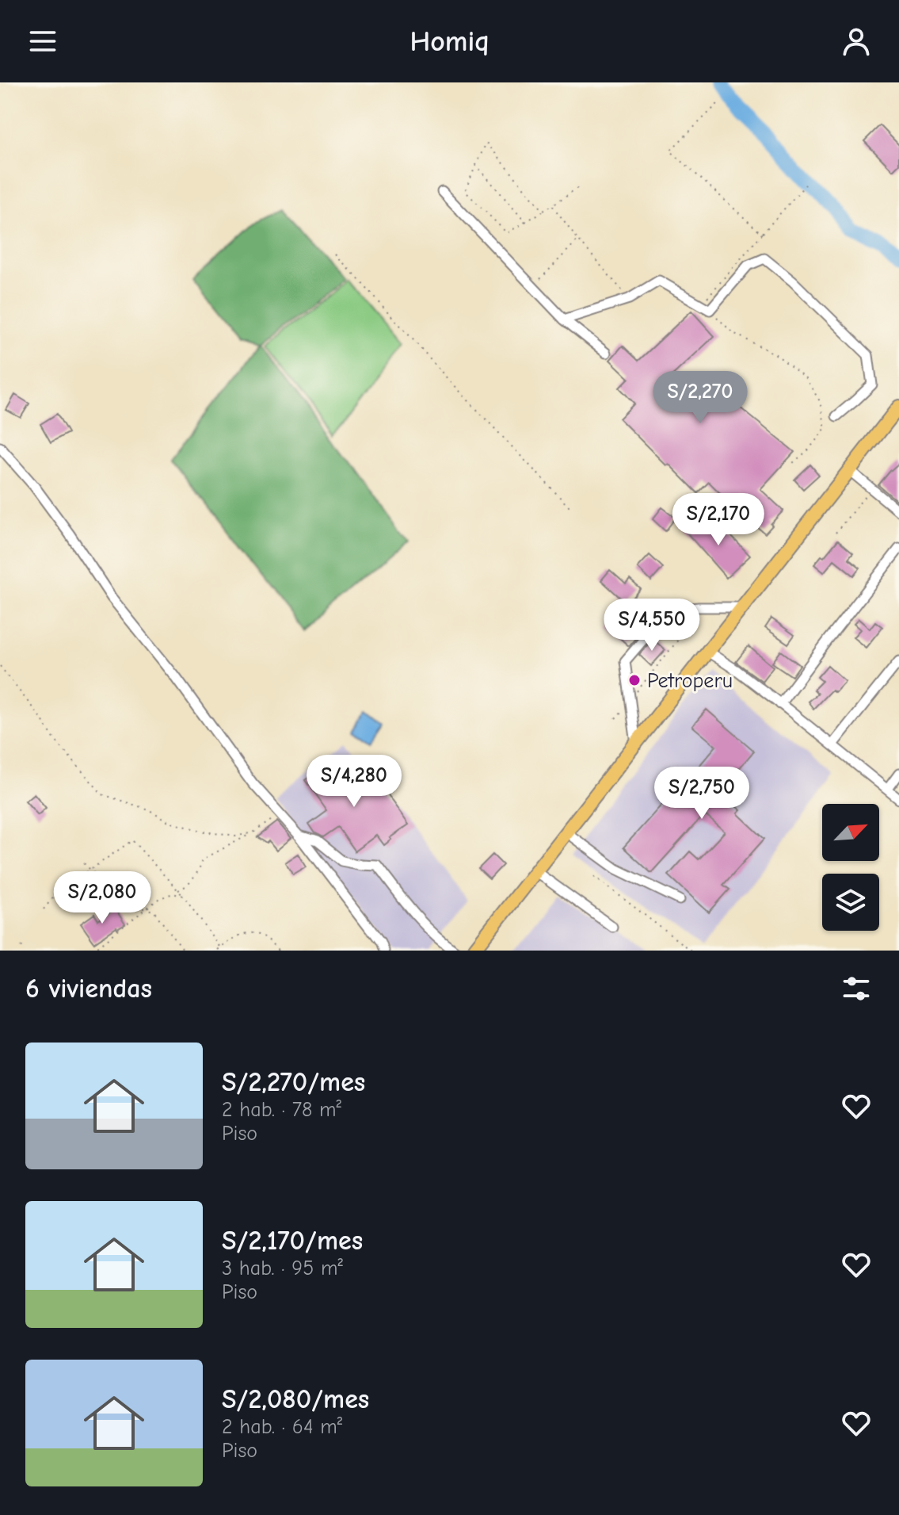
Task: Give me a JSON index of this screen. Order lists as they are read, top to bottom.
{
  "places": ["Petroperu"],
  "north": "top right",
  "page": {
    "header": "Homiq",
    "price": [
      "S/2,270",
      "S/2,170",
      "S/4,550",
      "S/4,280",
      "S/2,750",
      "S/2,080"
    ],
    "heading": "6 viviendas",
    "list": [
      {
        "name": "S/2,270/mes",
        "note": "2 hab. · 78 m² · Piso"
      },
      {
        "name": "S/2,170/mes",
        "note": "3 hab. · 95 m² · Piso"
      },
      {
        "name": "S/2,080/mes",
        "note": "2 hab. · 64 m² · Piso"
      }
    ]
  }
}
